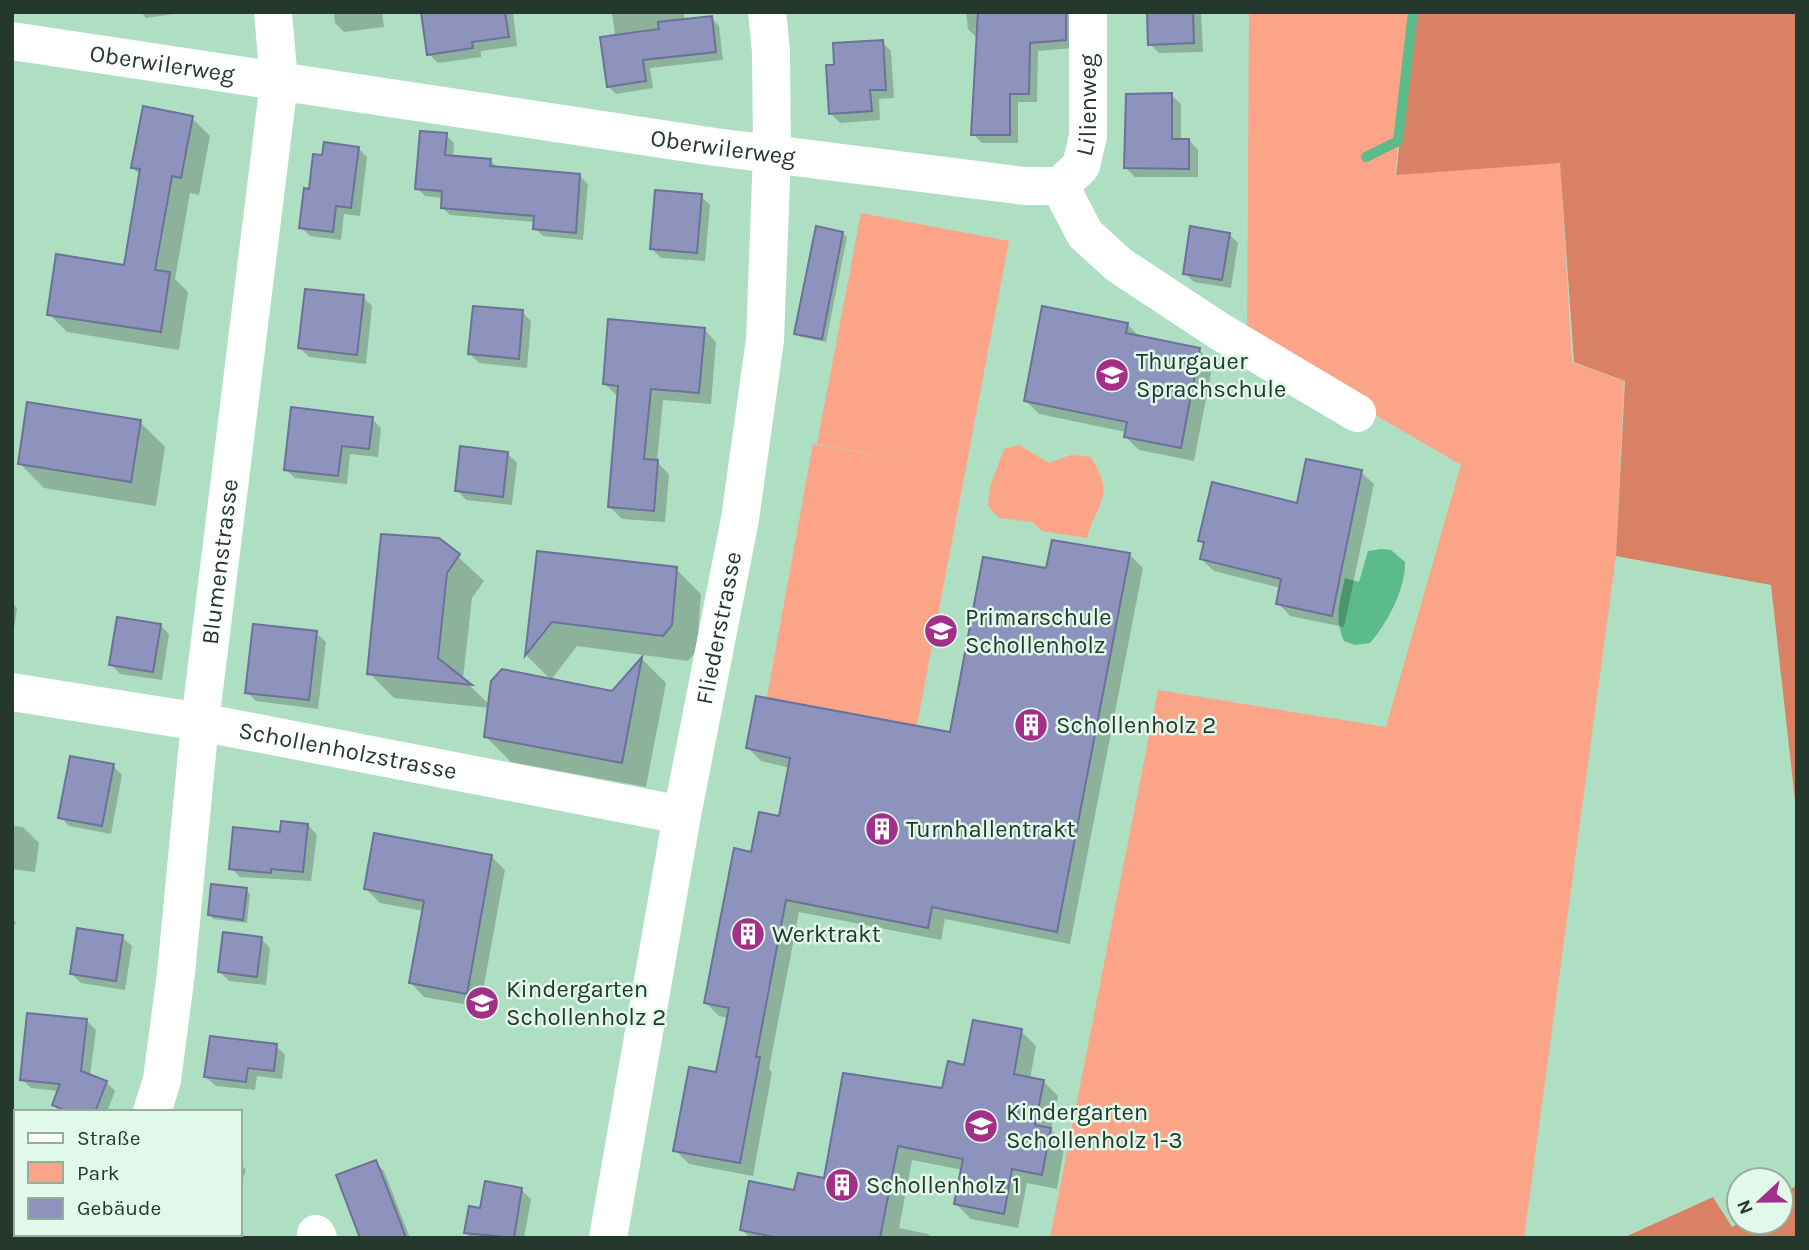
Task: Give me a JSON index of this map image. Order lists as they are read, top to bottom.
{
  "streets": {
    "street": [
      "Oberwilerweg",
      "Lilienweg",
      "Blumenstrasse",
      "Fliederstrasse",
      "Schollenholzstrasse"
    ]
  },
  "crossings": [
    ["Oberwilerweg", "Lilienweg"],
    ["Oberwilerweg", "Blumenstrasse"],
    ["Oberwilerweg", "Fliederstrasse"],
    ["Blumenstrasse", "Schollenholzstrasse"],
    ["Fliederstrasse", "Schollenholzstrasse"]
  ],
  "places": {
    "school or university": [
      "Thurgauer Sprachschule",
      "Primarschule Schollenholz",
      "Kindergarten Schollenholz 2",
      "Kindergarten Schollenholz 1-3"
    ],
    "building": [
      "Schollenholz 2",
      "Turnhallentrakt",
      "Werktrakt",
      "Schollenholz 1"
    ]
  },
  "legend": ["Straße", "Park", "Gebäude"],
  "north": "left"
}
